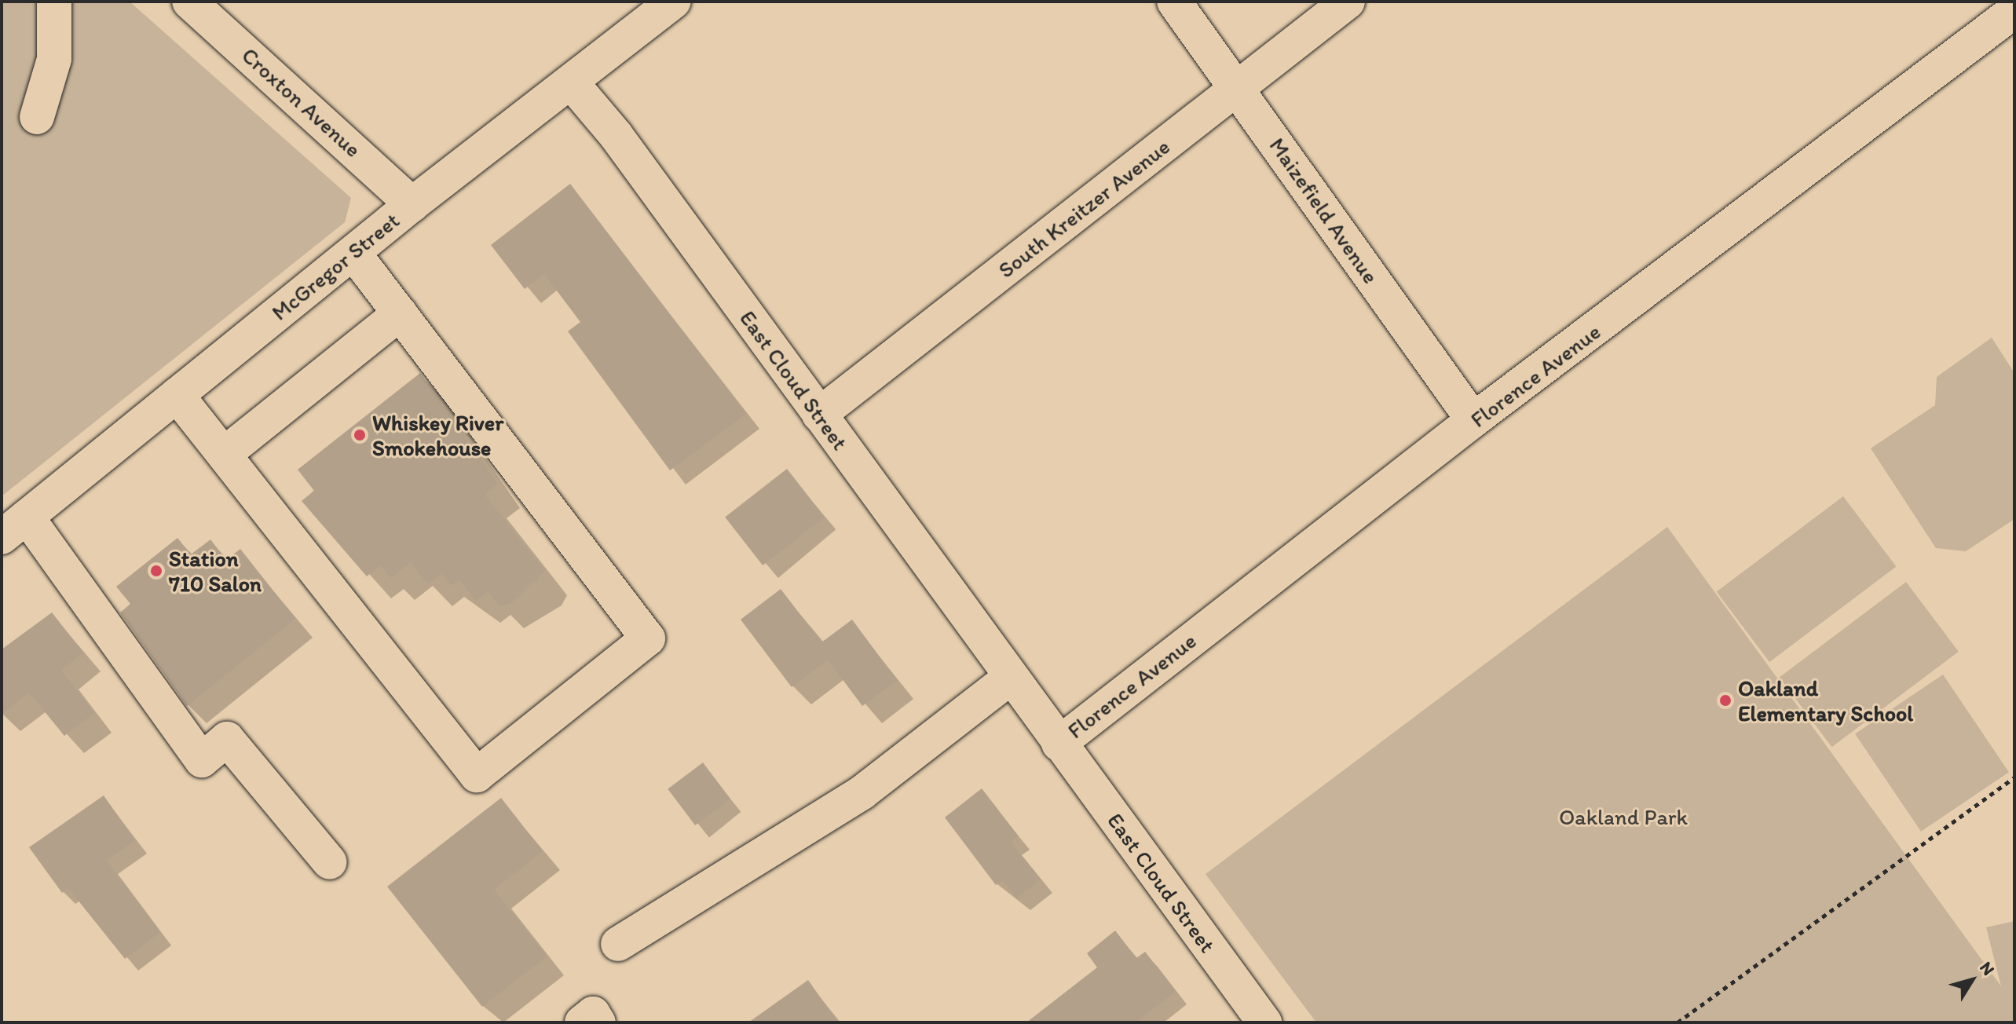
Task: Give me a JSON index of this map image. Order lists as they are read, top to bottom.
{
  "streets": {
    "street": [
      "Croxton Avenue",
      "South Kreitzer Avenue",
      "Maizefield Avenue",
      "McGregor Street",
      "Florence Avenue",
      "East Cloud Street"
    ]
  },
  "crossings": [
    ["Croxton Avenue", "McGregor Street"],
    ["South Kreitzer Avenue", "Maizefield Avenue"],
    ["South Kreitzer Avenue", "East Cloud Street"],
    ["Maizefield Avenue", "Florence Avenue"],
    ["McGregor Street", "East Cloud Street"],
    ["Florence Avenue", "East Cloud Street"]
  ],
  "parks": ["Oakland Park"],
  "places": ["Whiskey River Smokehouse", "Station 710 Salon", "Oakland Elementary School"],
  "north": "top right"
}
